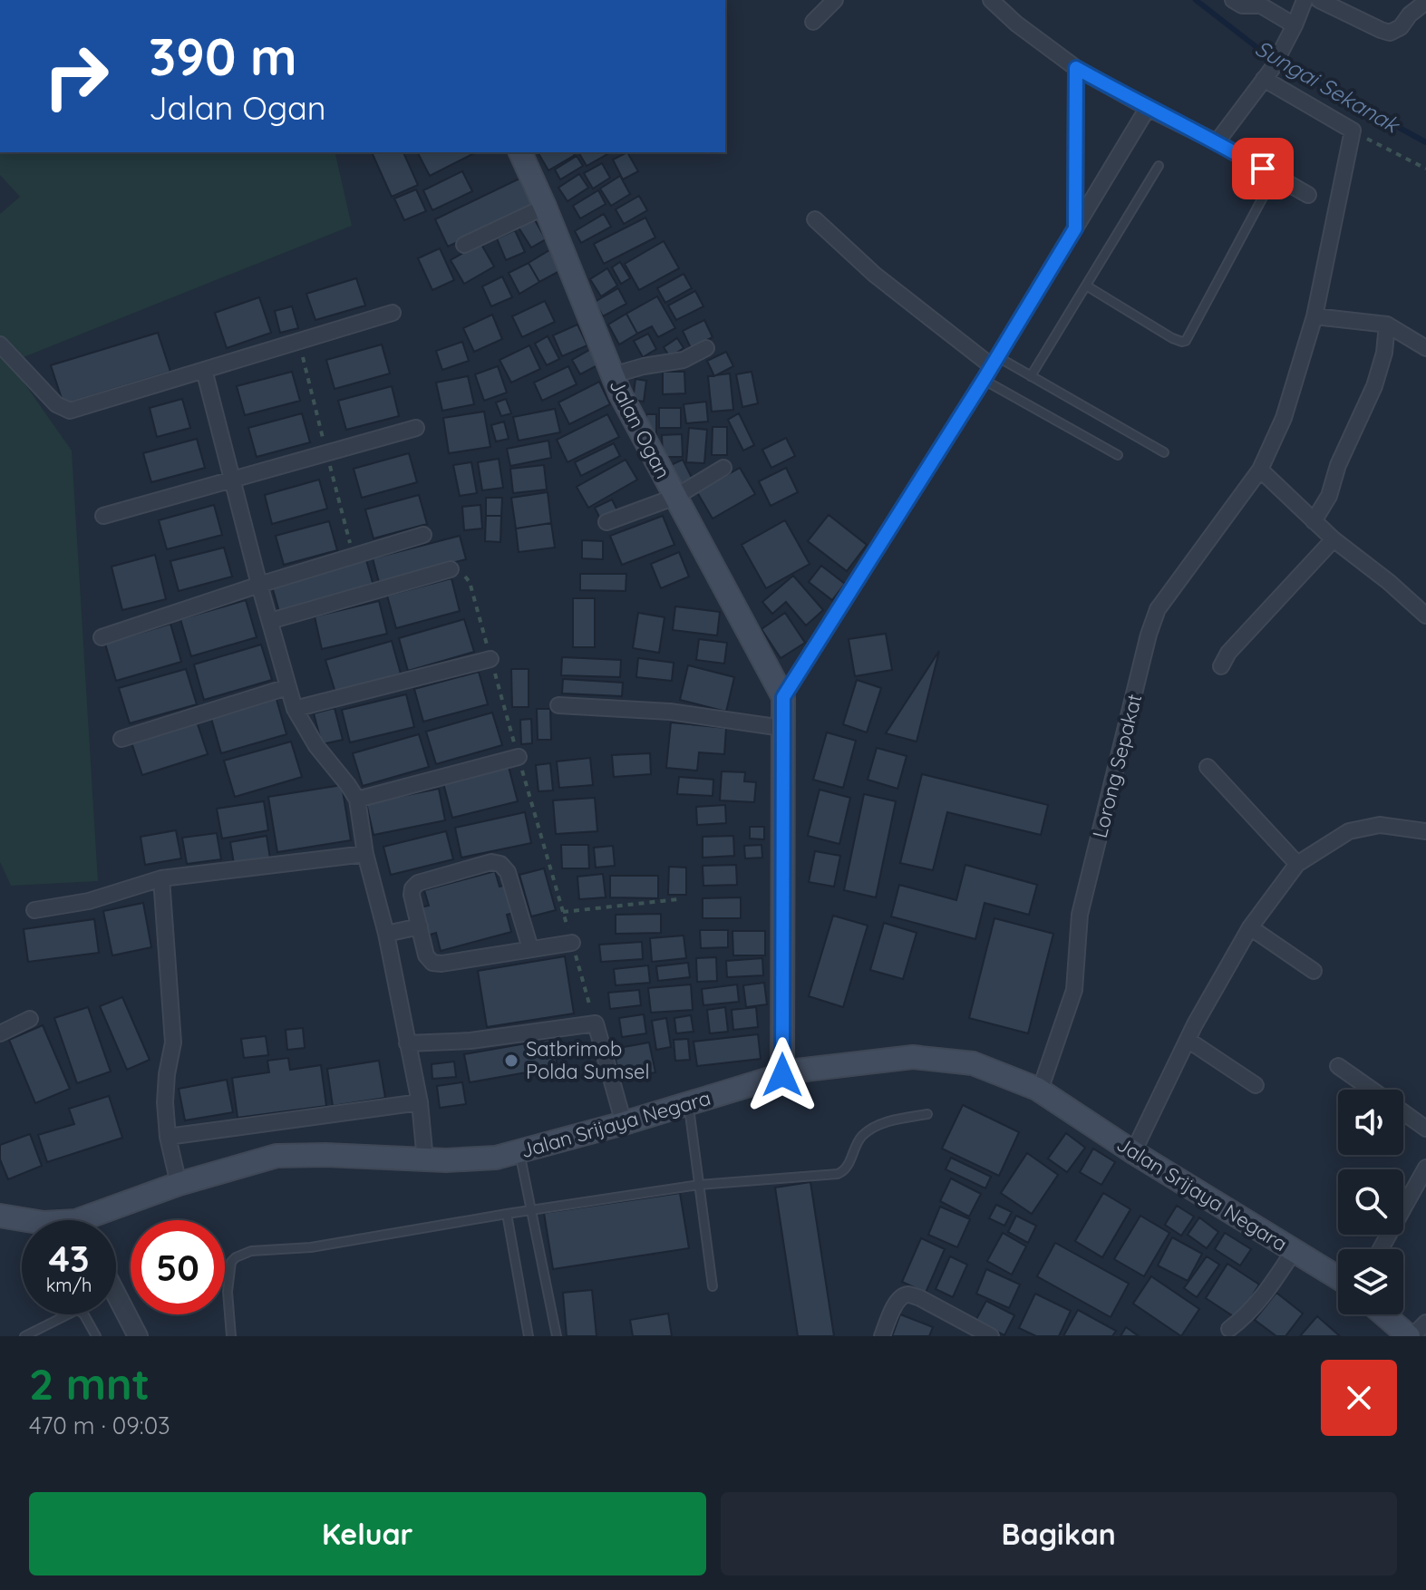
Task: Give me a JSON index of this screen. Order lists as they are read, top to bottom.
{
  "streets": {
    "main road": ["Jalan Ogan", "Jalan Srijaya Negara"],
    "street": ["Lorong Sepakat"]
  },
  "crossings": [
    ["Jalan Ogan", "Jalan Srijaya Negara"],
    ["Lorong Sepakat", "Jalan Srijaya Negara"]
  ],
  "water": ["Sungai Sekanak"],
  "places": ["Satbrimob Polda Sumsel"],
  "page": {
    "turn": ["390 m", "Jalan Ogan"],
    "speed": "43 km/h",
    "limit": "50",
    "heading": ["2 mnt", "470 m · 09:03"],
    "buttons": ["Keluar", "Bagikan"]
  }
}
